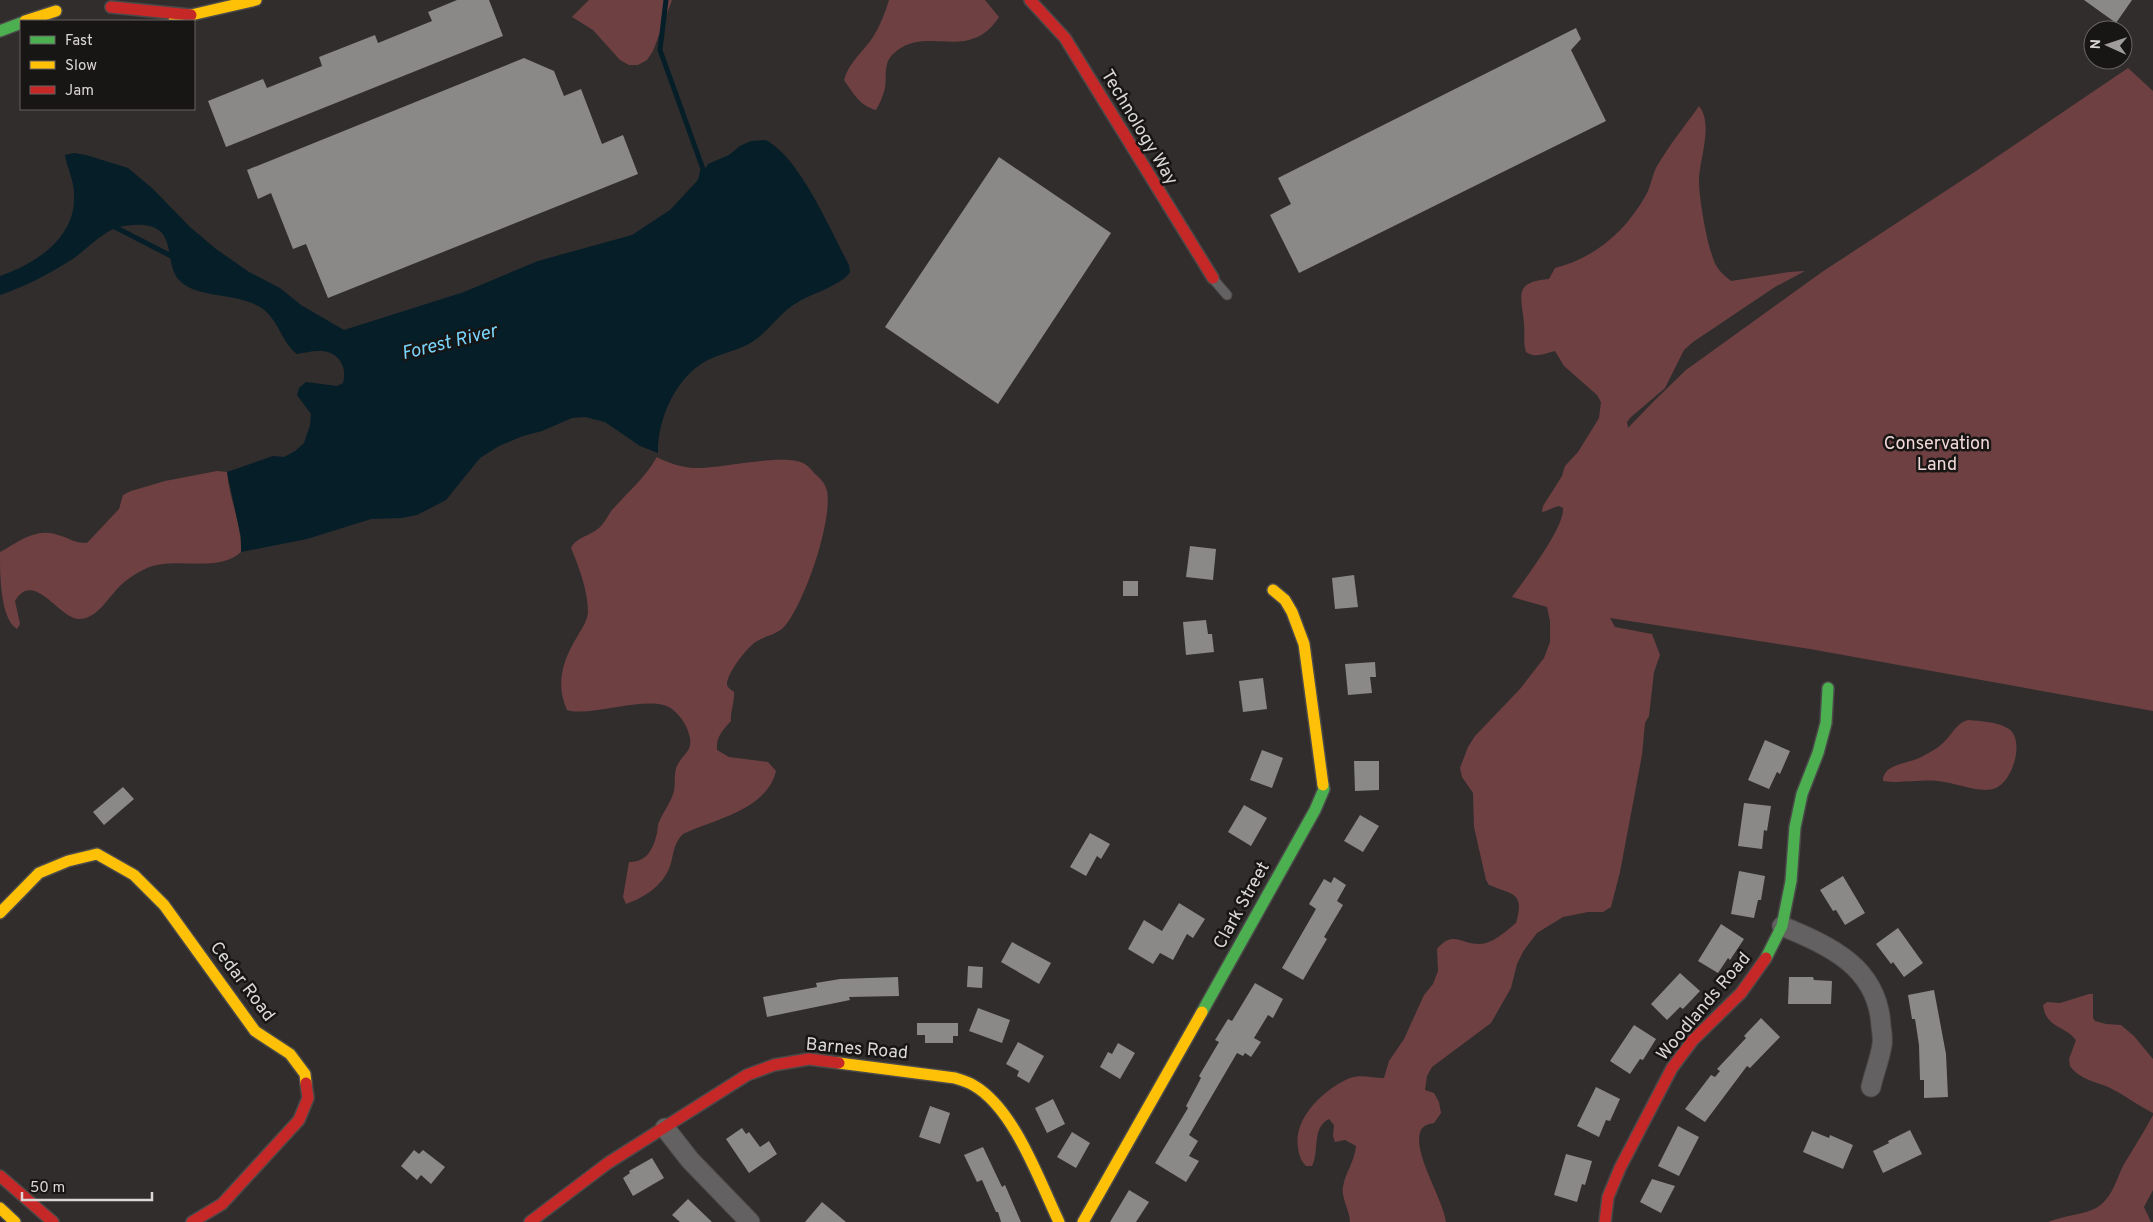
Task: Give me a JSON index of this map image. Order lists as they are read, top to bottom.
{
  "streets": {
    "street": [
      "Technology Way",
      "Clark Street",
      "Cedar Road",
      "Woodlands Road",
      "Barnes Road"
    ]
  },
  "water": ["Forest River"],
  "parks": ["Conservation Land"],
  "legend": ["Fast", "Slow", "Jam"],
  "scale_bar": "50 m",
  "north": "left"
}
